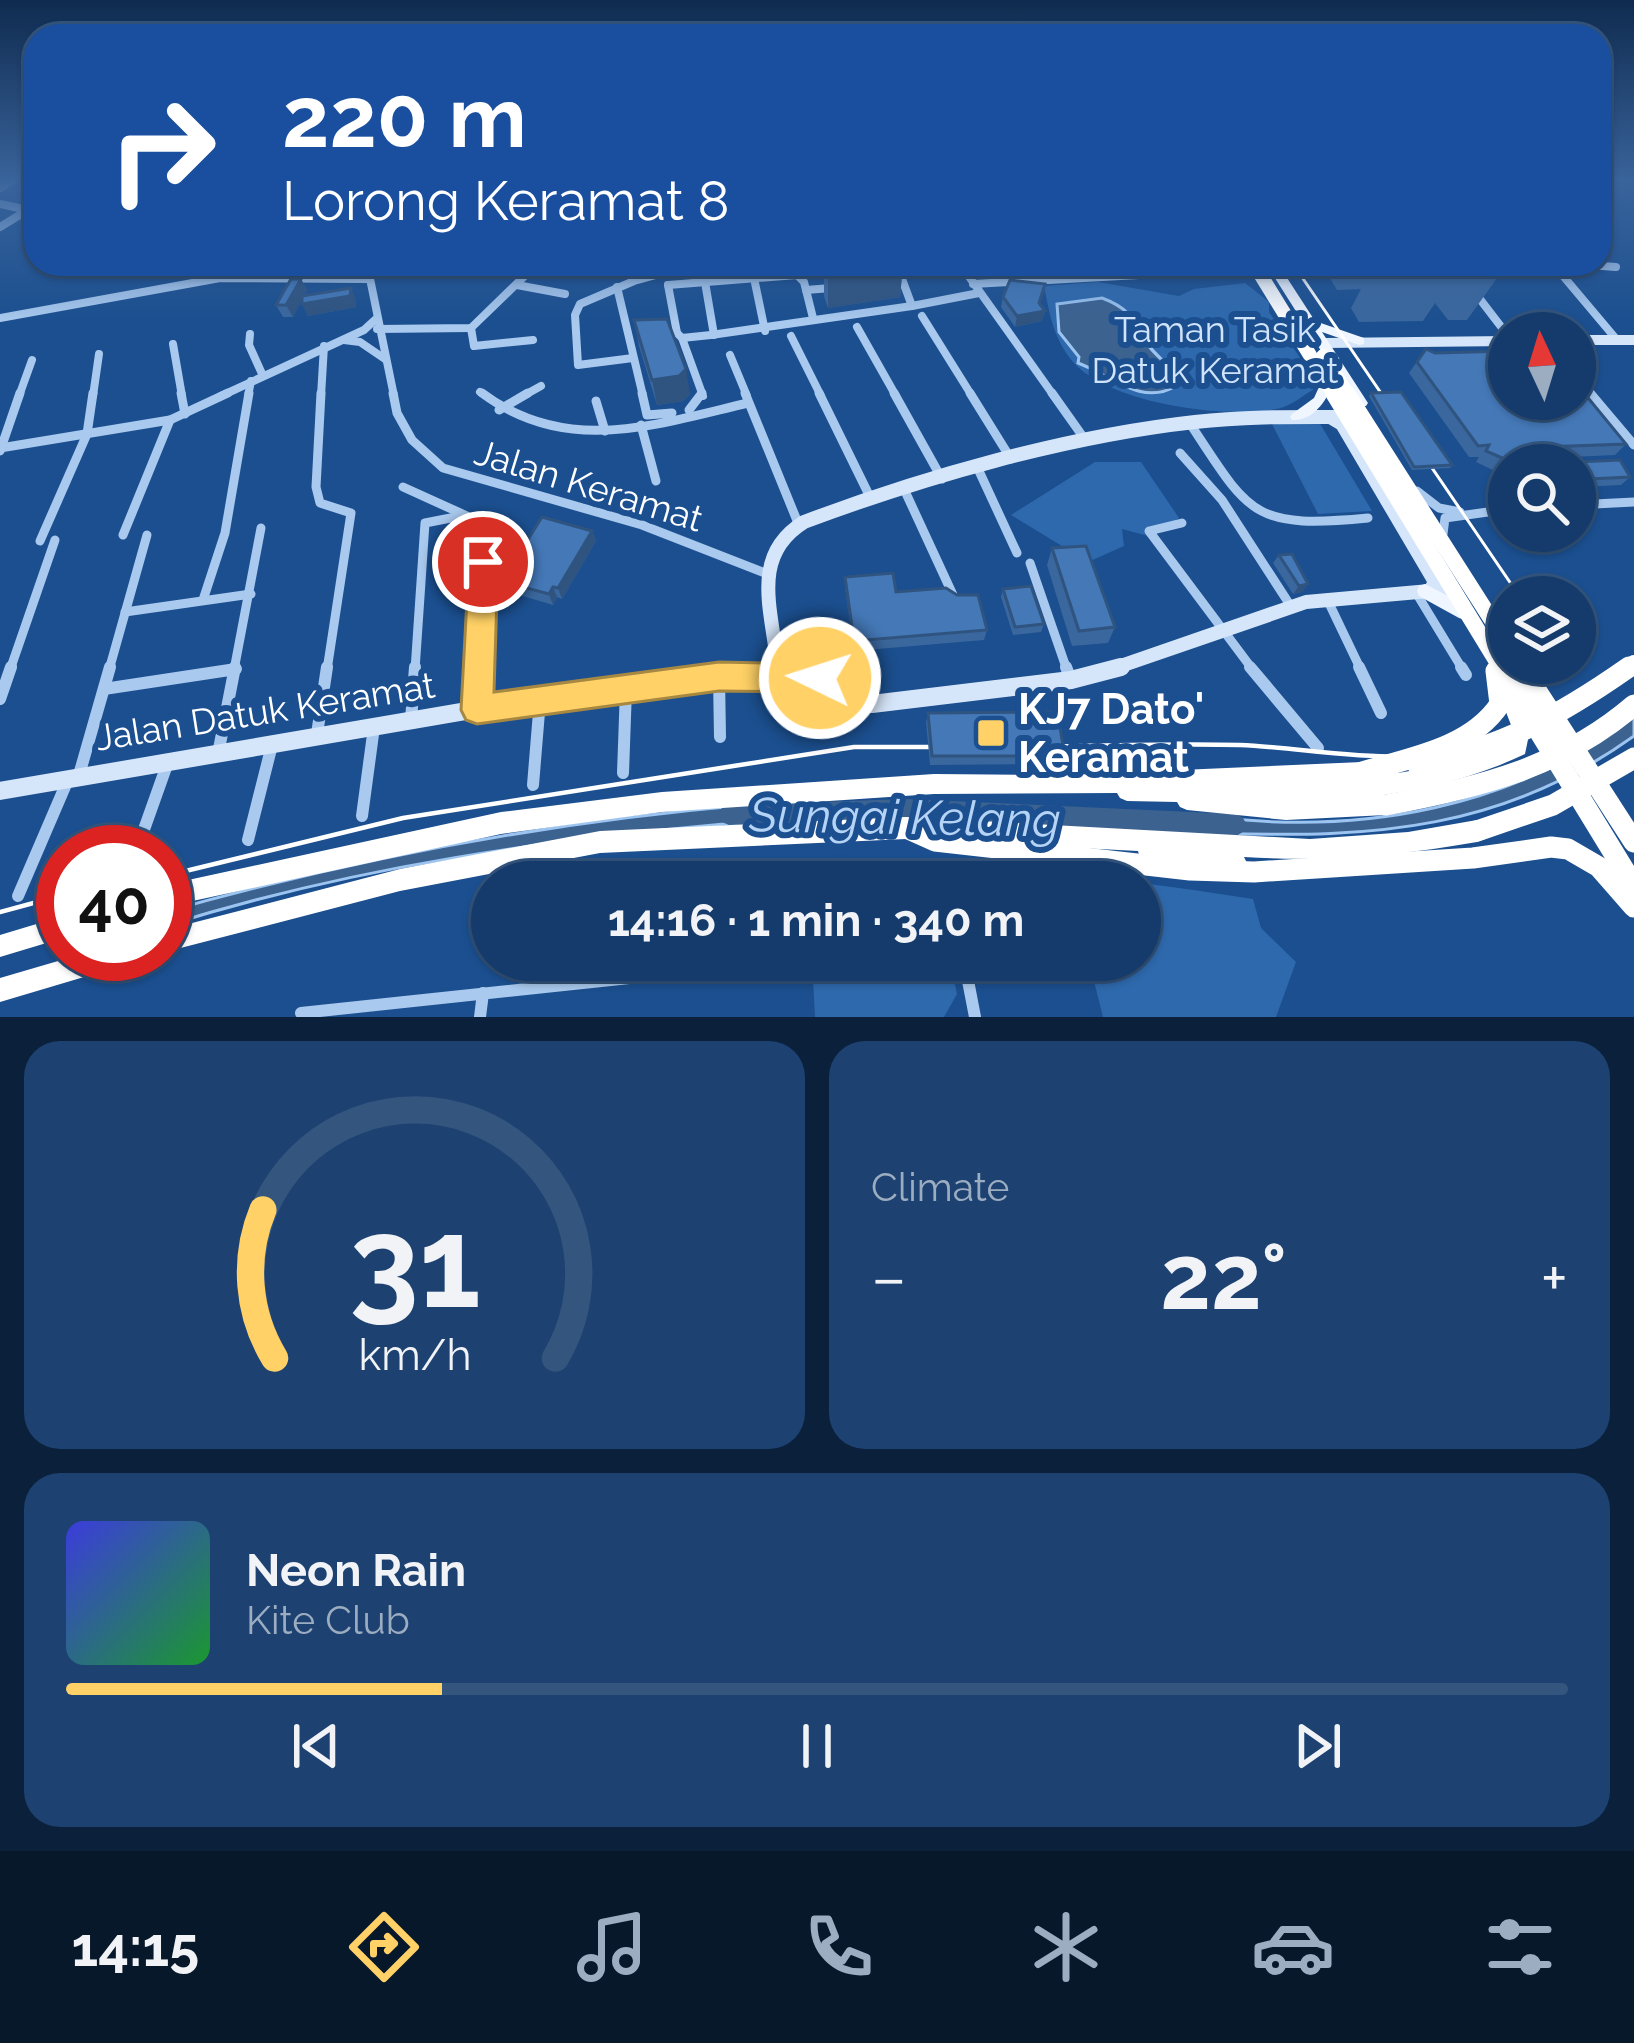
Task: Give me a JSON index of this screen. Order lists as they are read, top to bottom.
{
  "streets": {
    "street": ["Jalan Keramat", "Jalan Datuk Keramat"]
  },
  "water": ["Sungai Kelang"],
  "parks": ["Taman Tasik Datuk Keramat"],
  "places": {
    "transit": ["KJ7 Dato' Keramat"]
  },
  "north": "top",
  "page": {
    "turn": ["220 m", "Lorong Keramat 8"],
    "limit": "40",
    "trip": "14:16 · 1 min · 340 m",
    "tile": "Climate",
    "heat": ["−", "22°", "+"],
    "song": ["Neon Rain", "Kite Club"],
    "tabs": "14:15",
    "gauge": ["31", "km/h"]
  }
}
